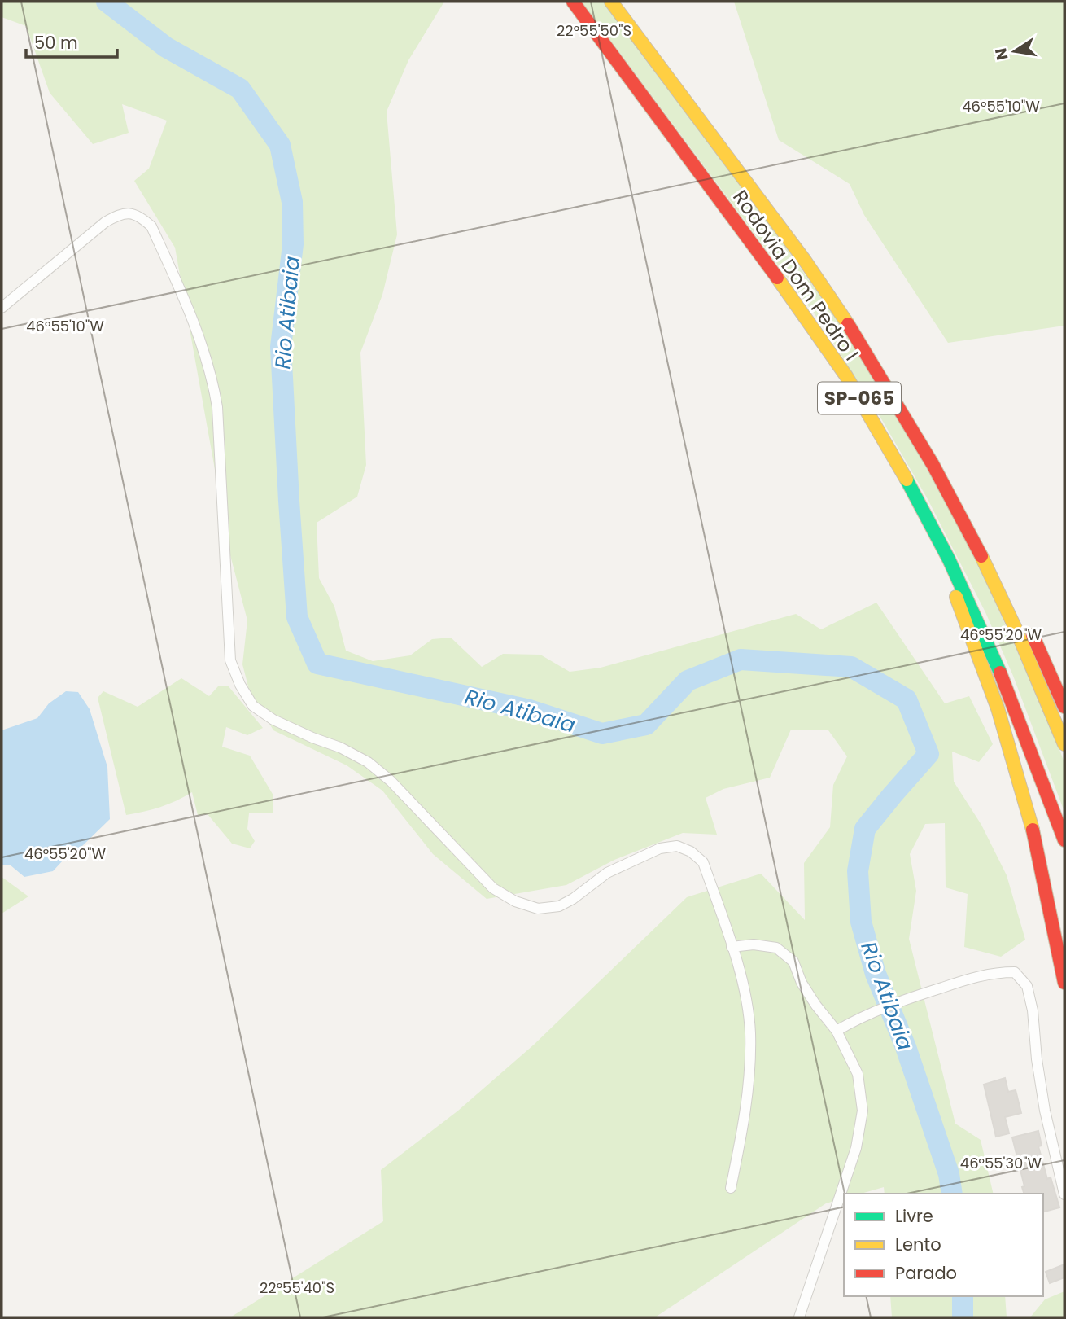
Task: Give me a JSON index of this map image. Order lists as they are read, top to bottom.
{
  "streets": {
    "highway": ["Rodovia Dom Pedro I", "SP-065"]
  },
  "water": ["Rio Atibaia"],
  "legend": ["Livre", "Lento", "Parado"],
  "scale_bar": "50 m",
  "north": "left",
  "coordinates": [
    "22°55'50\"S",
    "46°55'10\"W",
    "46°55'20\"W",
    "46°55'30\"W",
    "22°55'40\"S"
  ]
}
